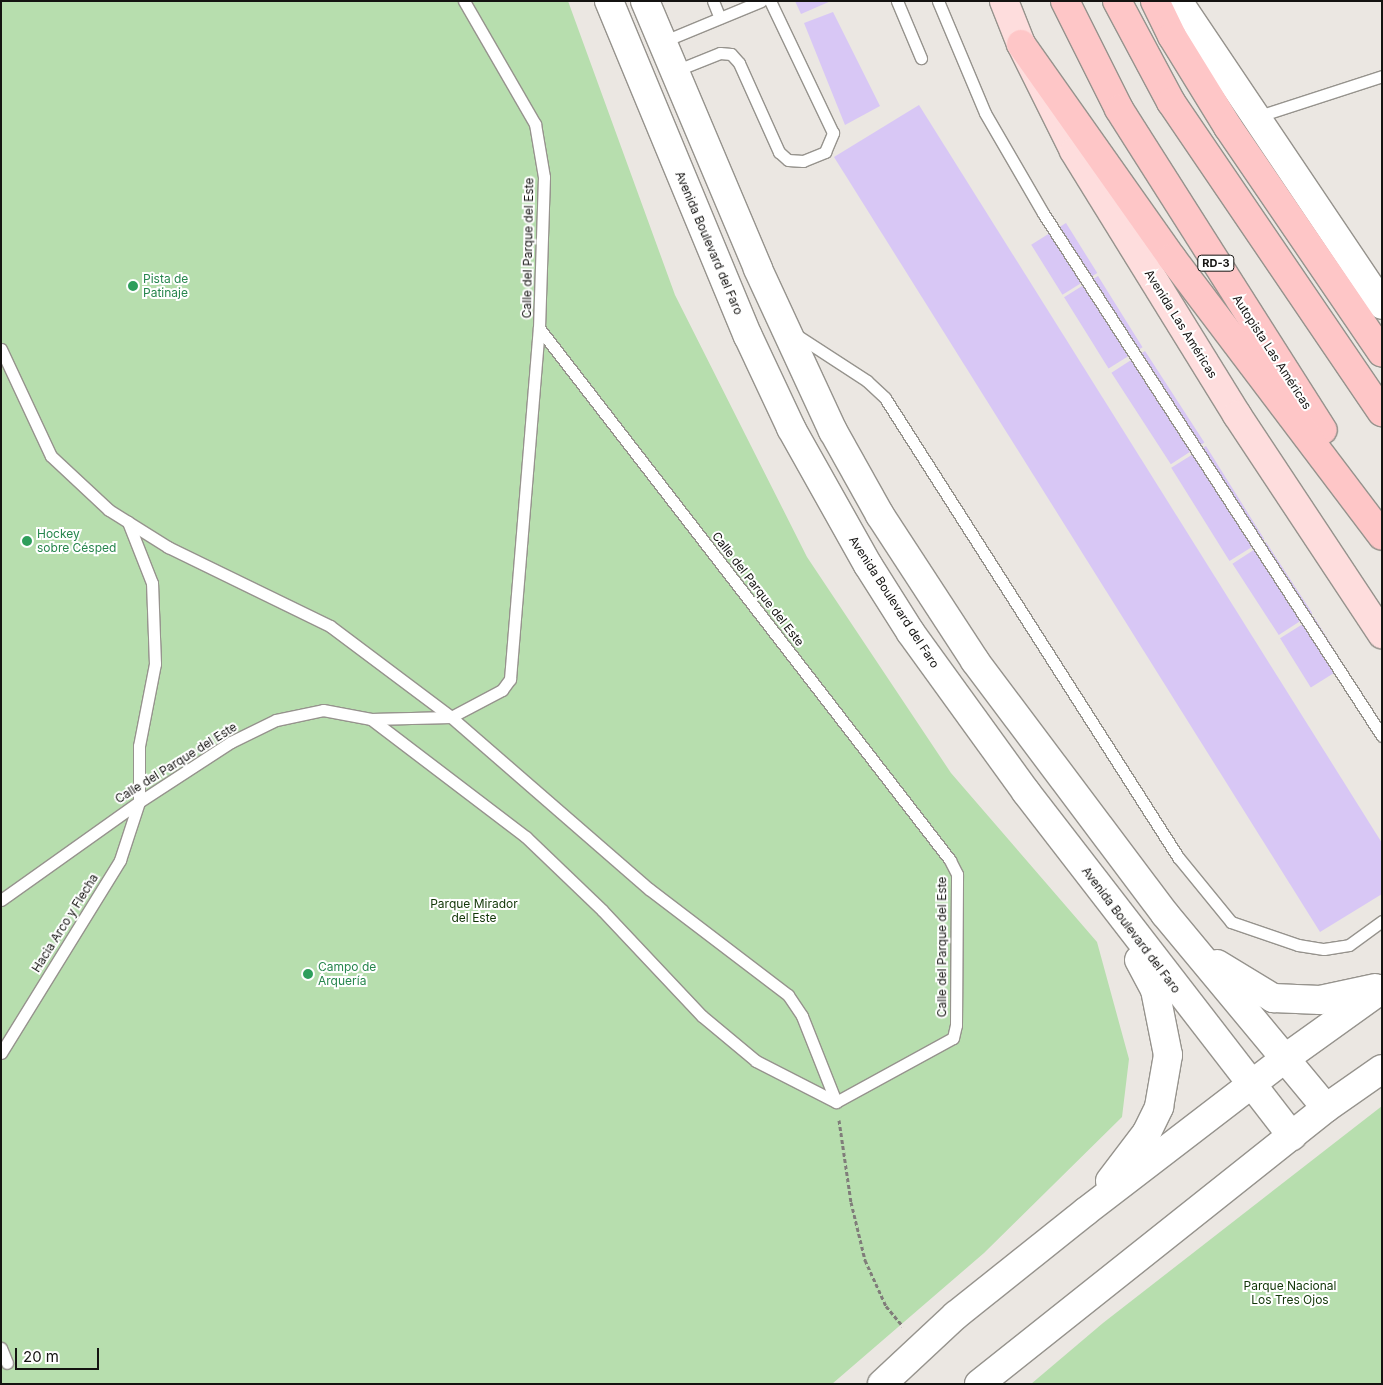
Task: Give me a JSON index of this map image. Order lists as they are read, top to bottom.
{
  "streets": {
    "highway": ["RD-3", "Autopista Las Américas"],
    "main road": ["Avenida Las Américas"],
    "street": ["Avenida Boulevard del Faro"],
    "lane": ["Calle del Parque del Este", "Hacia Arco y Flecha"]
  },
  "crossings": [
    ["Calle del Parque del Este", "Hacia Arco y Flecha"]
  ],
  "parks": ["Parque Mirador del Este", "Parque Nacional Los Tres Ojos"],
  "places": ["Pista de Patinaje", "Hockey sobre Césped", "Campo de Arquería"],
  "scale_bar": "20 m"
}
